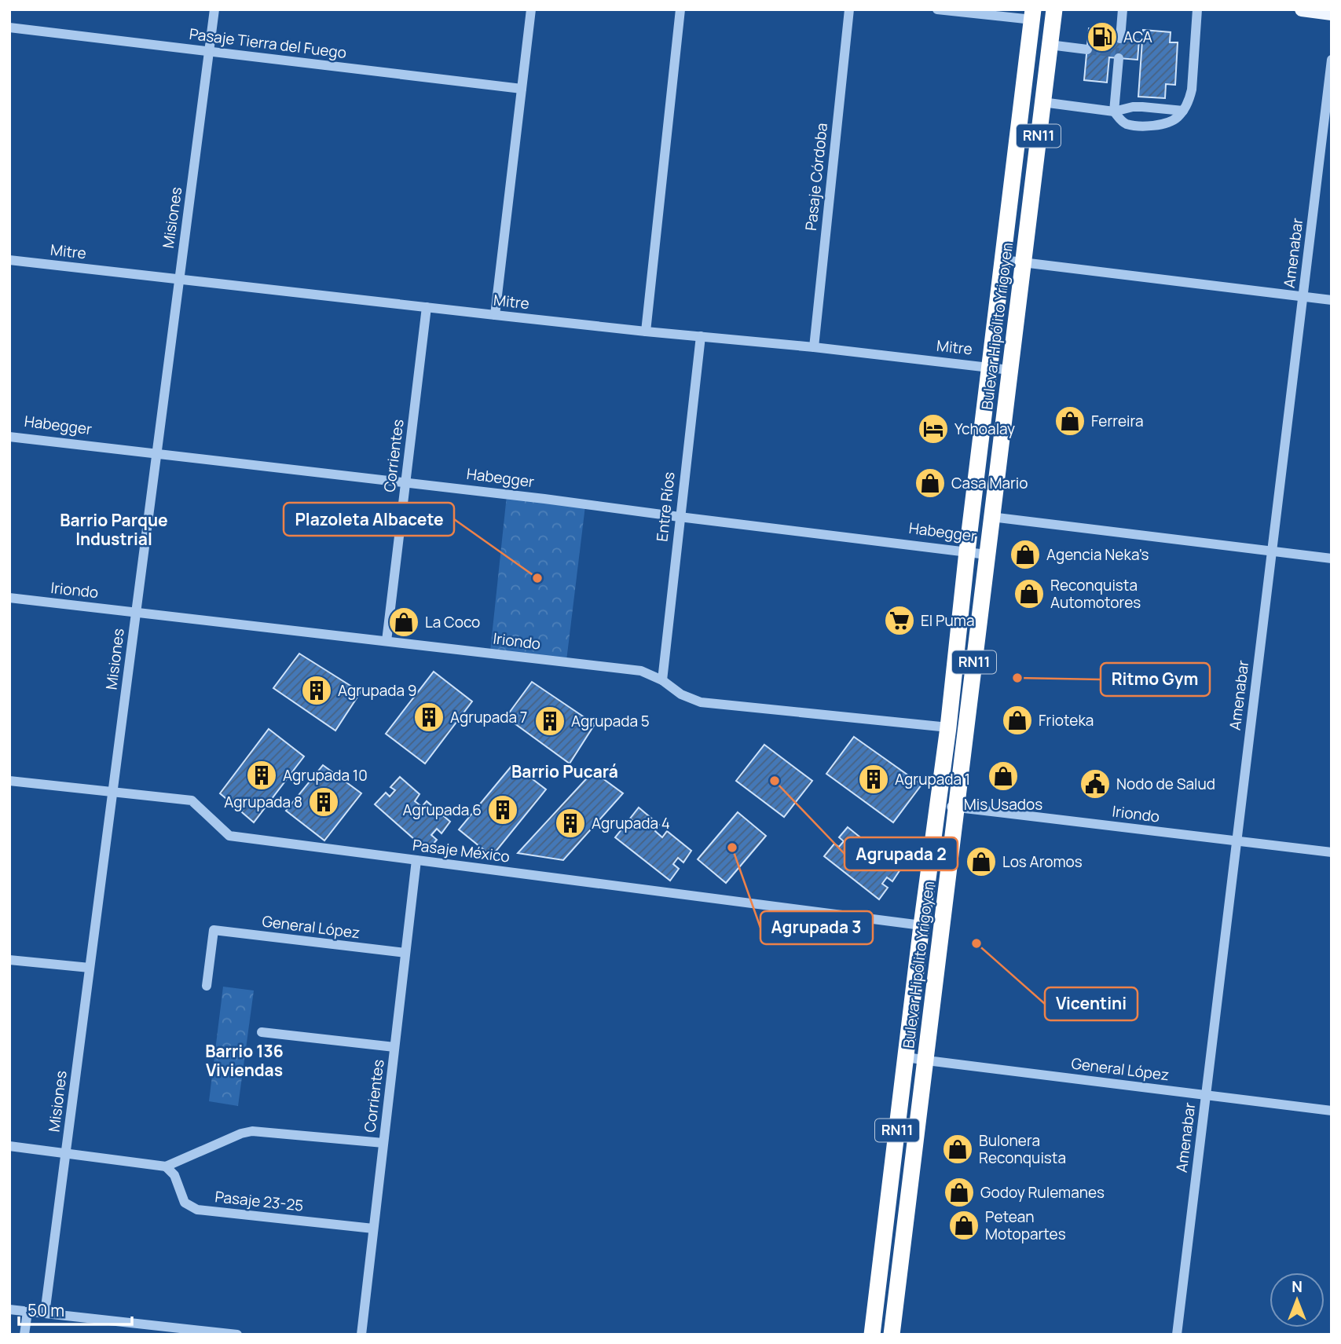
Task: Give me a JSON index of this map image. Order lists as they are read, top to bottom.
{
  "streets": {
    "highway": ["RN11", "Bulevar Hipólito Yrigoyen"],
    "main road": ["Habegger"],
    "street": [
      "Pasaje Tierra del Fuego",
      "Pasaje Córdoba",
      "Misiones",
      "Mitre",
      "Amenabar",
      "Corrientes",
      "Entre Ríos",
      "Iriondo",
      "Pasaje México",
      "General López",
      "Pasaje 23-25"
    ]
  },
  "crossings": [
    ["Pasaje Tierra del Fuego", "Misiones"],
    ["Pasaje Córdoba", "Mitre"],
    ["Misiones", "Mitre"],
    ["Misiones", "Habegger"],
    ["Misiones", "Iriondo"],
    ["Misiones", "Pasaje México"],
    ["Mitre", "Bulevar Hipólito Yrigoyen"],
    ["Mitre", "Corrientes"],
    ["Mitre", "Entre Ríos"],
    ["Amenabar", "Habegger"],
    ["Amenabar", "Iriondo"],
    ["Amenabar", "General López"],
    ["Bulevar Hipólito Yrigoyen", "Habegger"],
    ["Bulevar Hipólito Yrigoyen", "Iriondo"],
    ["Bulevar Hipólito Yrigoyen", "Pasaje México"],
    ["Bulevar Hipólito Yrigoyen", "General López"],
    ["Habegger", "Corrientes"],
    ["Habegger", "Entre Ríos"],
    ["Corrientes", "Iriondo"],
    ["Corrientes", "Pasaje México"],
    ["Corrientes", "General López"],
    ["Corrientes", "Pasaje 23-25"],
    ["Entre Ríos", "Iriondo"]
  ],
  "districts": ["Barrio Parque Industrial", "Barrio Pucará", "Barrio 136 Viviendas"],
  "places": {
    "fuel station": ["ACA"],
    "shop": [
      "Ferreira",
      "Casa Mario",
      "Agencia Neka's",
      "Reconquista Automotores",
      "La Coco",
      "Frioteka",
      "Mis Usados",
      "Los Aromos",
      "Bulonera Reconquista",
      "Godoy Rulemanes",
      "Petean Motopartes"
    ],
    "hotel": ["Ychoalay"],
    "other": [
      "Plazoleta Albacete",
      "Ritmo Gym",
      "Agrupada 2",
      "Agrupada 3",
      "Vicentini"
    ],
    "supermarket": ["El Puma"],
    "building": [
      "Agrupada 9",
      "Agrupada 7",
      "Agrupada 5",
      "Agrupada 10",
      "Agrupada 1",
      "Agrupada 8",
      "Agrupada 6",
      "Agrupada 4"
    ],
    "public building": ["Nodo de Salud"]
  },
  "scale_bar": "50 m",
  "north": "top"
}
